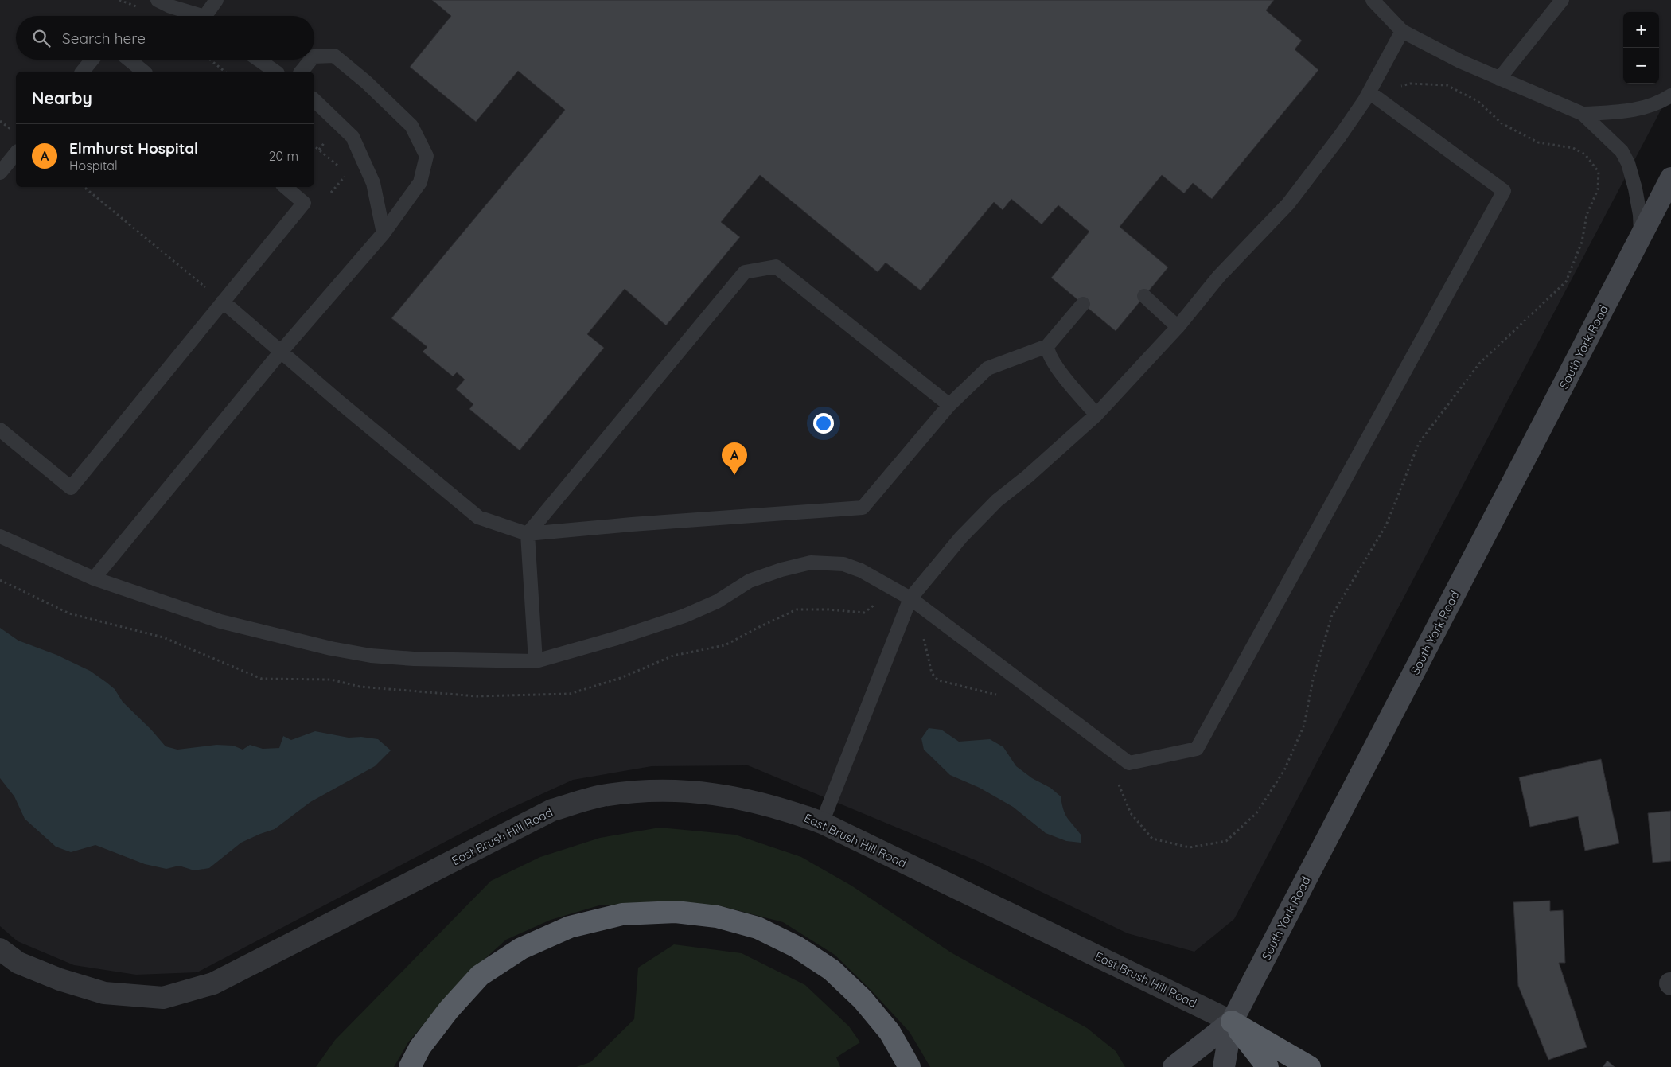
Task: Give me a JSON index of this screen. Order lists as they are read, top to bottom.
{
  "streets": {
    "main road": ["South York Road"],
    "street": ["East Brush Hill Road"]
  },
  "crossings": [
    ["South York Road", "East Brush Hill Road"]
  ],
  "page": {
    "map_buttons": ["+", "−"],
    "search": "Search here",
    "heading": "Nearby",
    "list": [
      {
        "mark": "A",
        "name": "Elmhurst Hospital",
        "note": "Hospital",
        "value": "20 m"
      }
    ],
    "pins": "A"
  }
}
